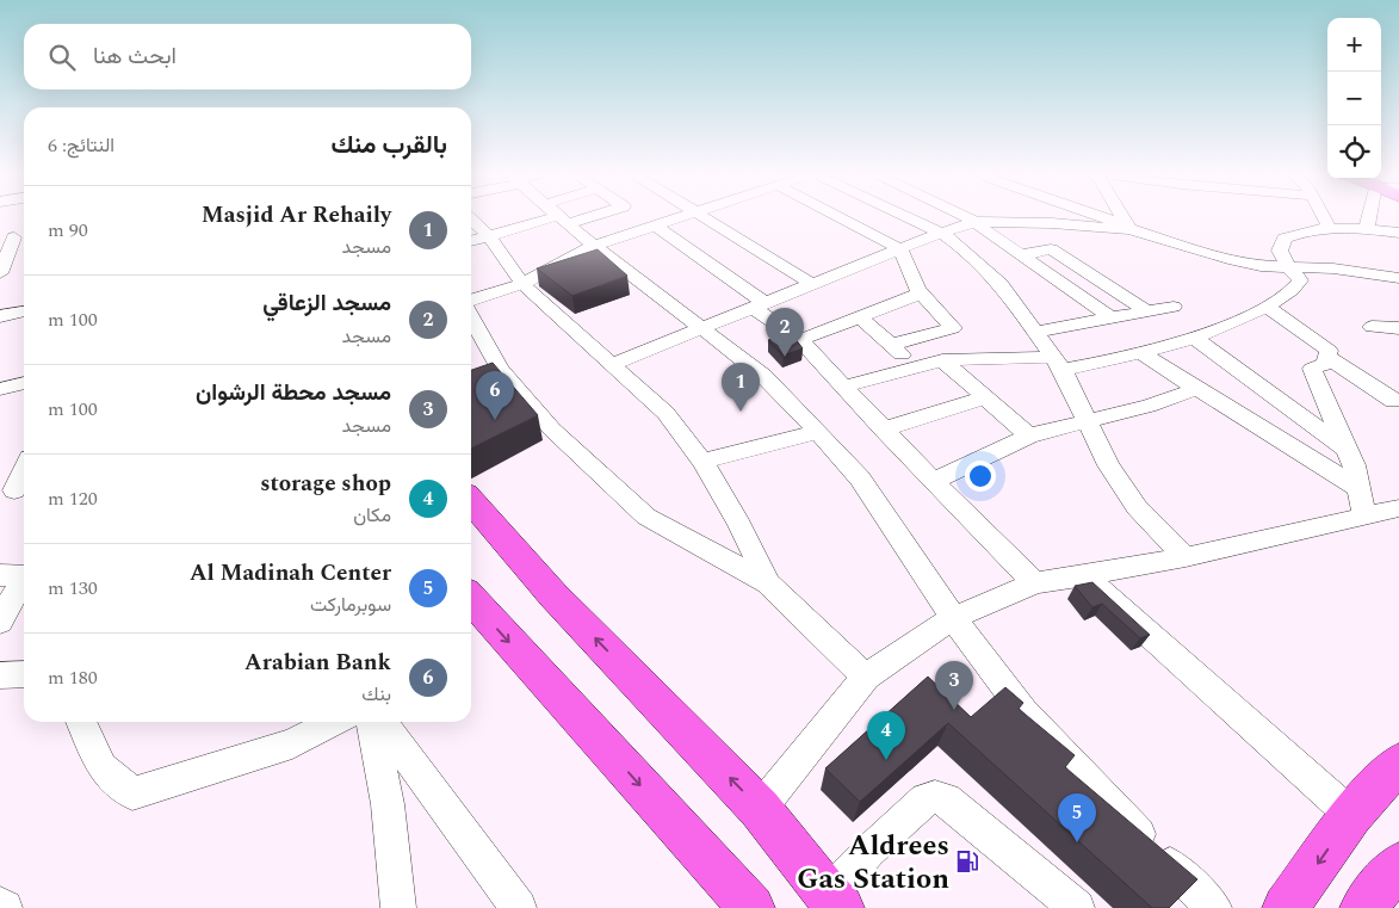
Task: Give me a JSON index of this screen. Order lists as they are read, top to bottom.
{
  "places": {
    "fuel station": ["Aldrees Gas Station"]
  },
  "page": {
    "map_buttons": ["+", "−"],
    "search": "ابحث هنا",
    "heading": ["بالقرب منك", "النتائج: 6"],
    "list": [
      {
        "mark": "1",
        "name": "Masjid Ar Rehaily",
        "note": "مسجد",
        "value": "90 m"
      },
      {
        "mark": "2",
        "name": "مسجد الزعاقي",
        "note": "مسجد",
        "value": "100 m"
      },
      {
        "mark": "3",
        "name": "مسجد محطة الرشوان",
        "note": "مسجد",
        "value": "100 m"
      },
      {
        "mark": "4",
        "name": "storage shop",
        "note": "مكان",
        "value": "120 m"
      },
      {
        "mark": "5",
        "name": "Al Madinah Center",
        "note": "سوبرماركت",
        "value": "130 m"
      },
      {
        "mark": "6",
        "name": "Arabian Bank",
        "note": "بنك",
        "value": "180 m"
      }
    ],
    "pins": [
      "2",
      "1",
      "6",
      "3",
      "4",
      "5"
    ]
  }
}
